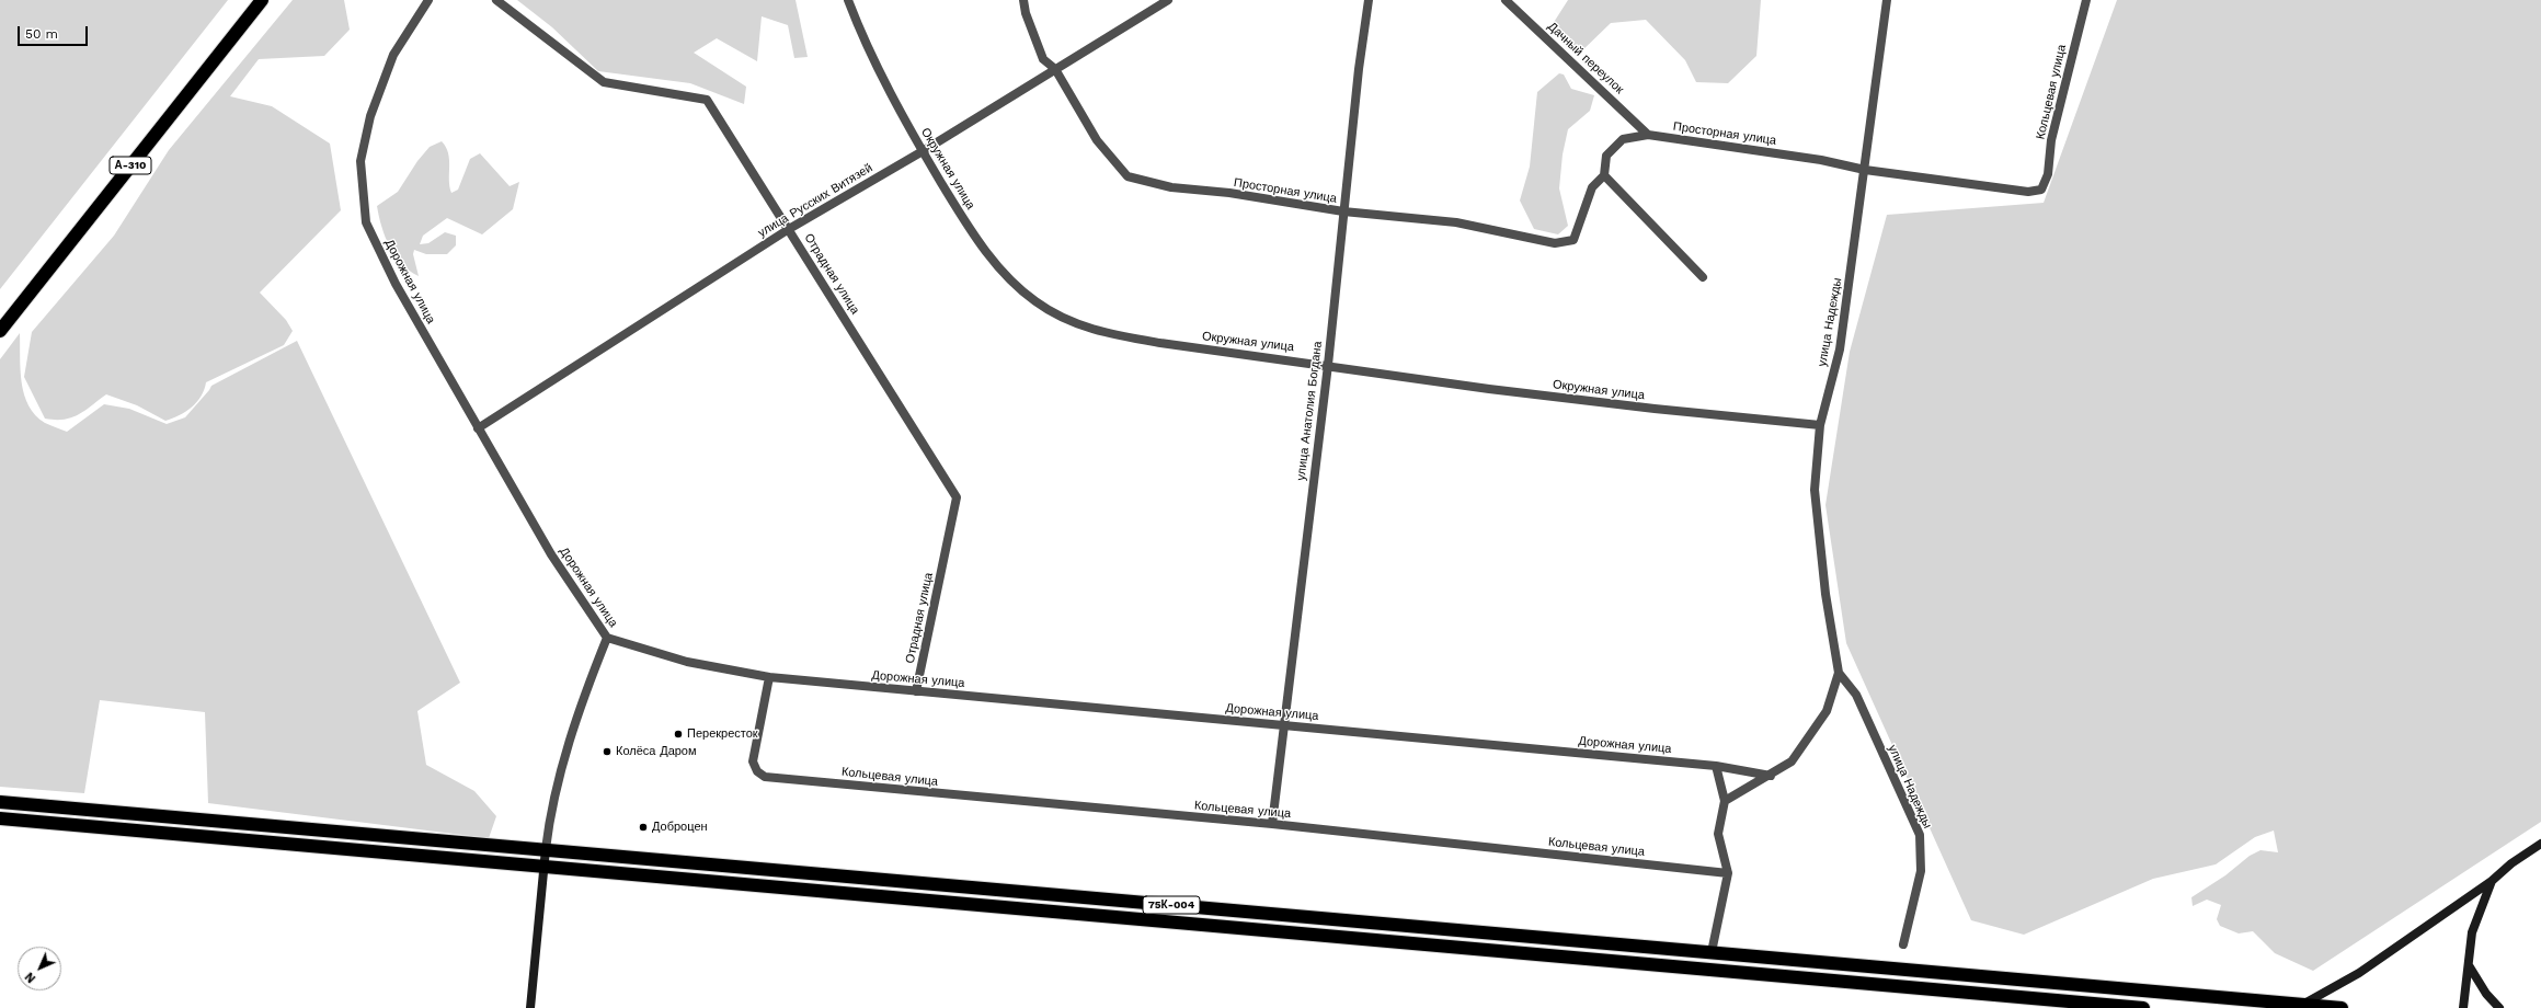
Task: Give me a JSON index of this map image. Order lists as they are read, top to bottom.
{
  "streets": {
    "highway": ["А-310", "75К-004"],
    "street": [
      "Дачный переулок",
      "Кольцевая улица",
      "Просторная улица",
      "Окружная улица",
      "улица Русских Витязей",
      "Отрадная улица",
      "Дорожная улица",
      "улица Надежды",
      "улица Анатолия Богдана"
    ]
  },
  "crossings": [
    ["Дачный переулок", "Просторная улица"],
    ["Кольцевая улица", "Просторная улица"],
    ["Кольцевая улица", "Дорожная улица"],
    ["Кольцевая улица", "улица Анатолия Богдана"],
    ["Просторная улица", "улица Русских Витязей"],
    ["Просторная улица", "улица Надежды"],
    ["Просторная улица", "улица Анатолия Богдана"],
    ["Окружная улица", "улица Русских Витязей"],
    ["Окружная улица", "улица Надежды"],
    ["Окружная улица", "улица Анатолия Богдана"],
    ["улица Русских Витязей", "Отрадная улица"],
    ["улица Русских Витязей", "Дорожная улица"],
    ["Отрадная улица", "Дорожная улица"],
    ["Дорожная улица", "улица Надежды"],
    ["Дорожная улица", "улица Анатолия Богдана"]
  ],
  "places": ["Перекресток", "Колёса Даром", "Доброцен"],
  "scale_bar": "50 m",
  "north": "bottom left"
}
